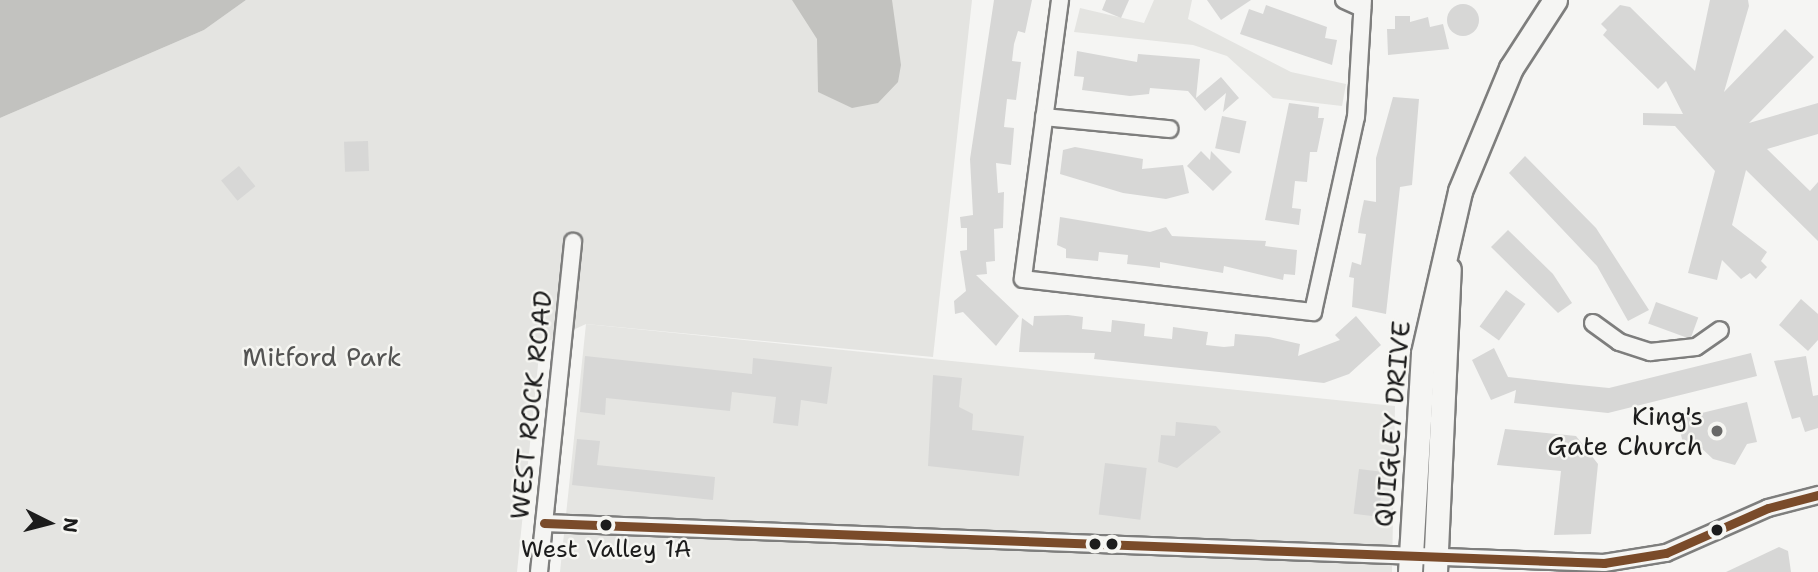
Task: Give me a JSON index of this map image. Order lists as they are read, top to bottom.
{
  "streets": {
    "street": ["WEST ROCK ROAD", "QUIGLEY DRIVE"]
  },
  "parks": ["Mitford Park"],
  "places": ["King's Gate Church", "West Valley 1A"],
  "north": "right"
}
